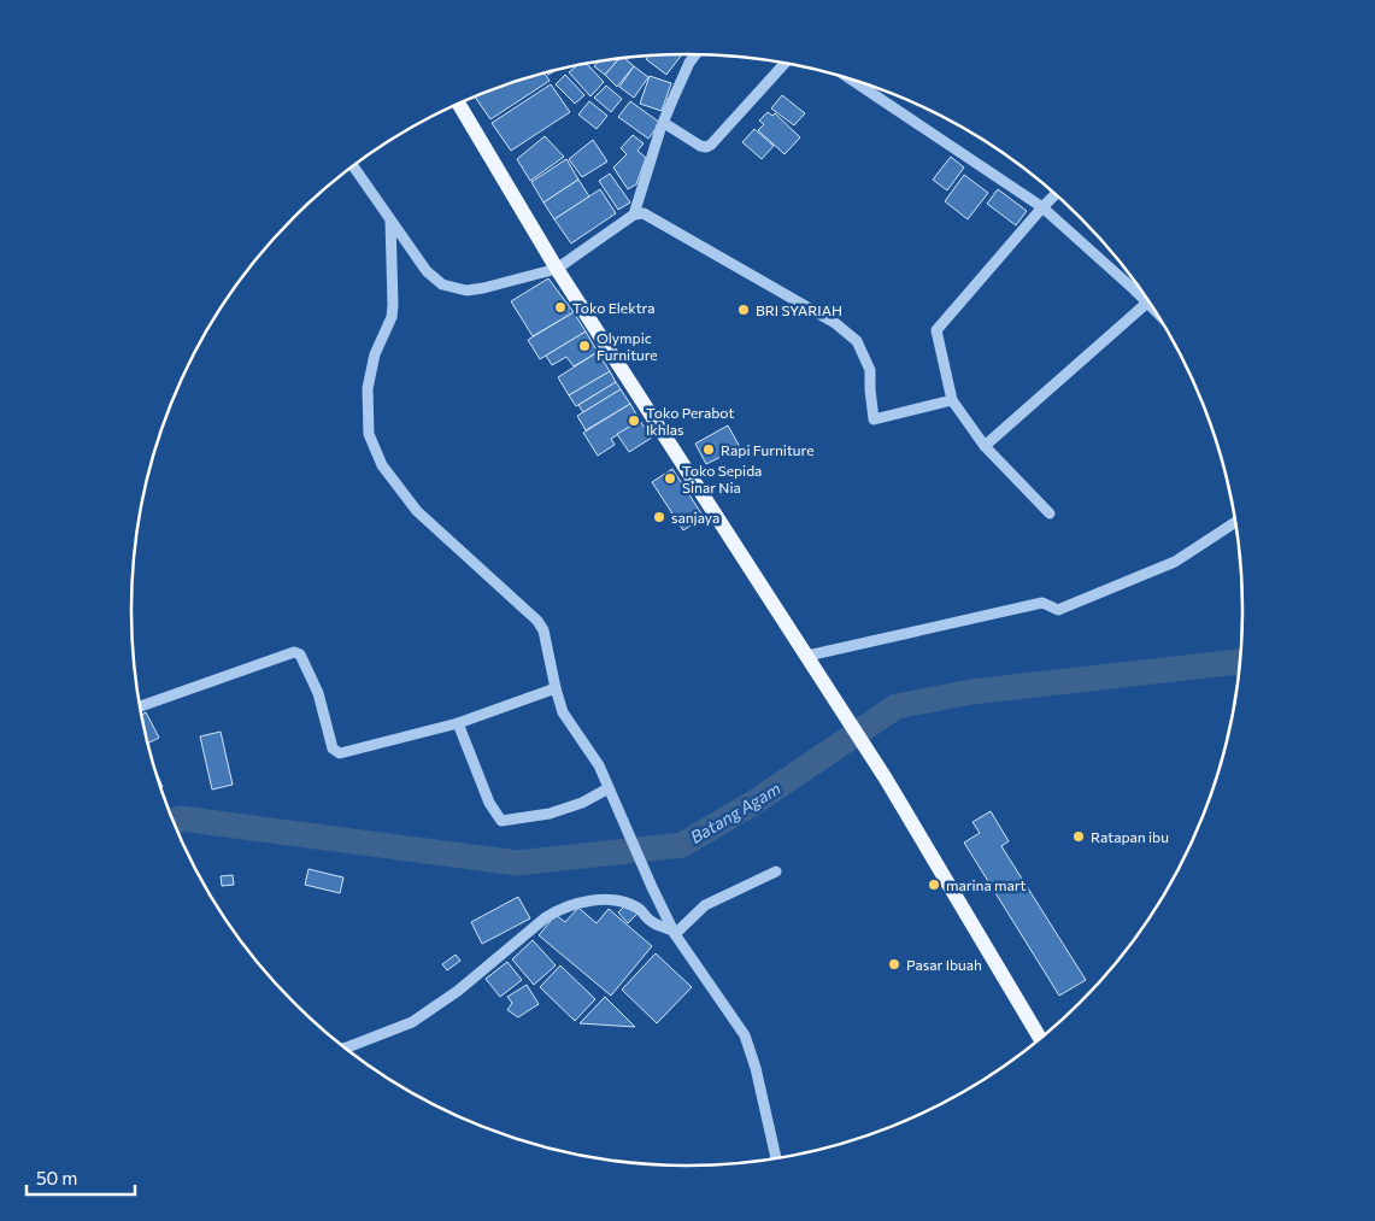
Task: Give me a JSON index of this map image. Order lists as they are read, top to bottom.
{
  "water": ["Batang Agam"],
  "places": [
    "Toko Elektra",
    "BRI SYARIAH",
    "Olympic Furniture",
    "Toko Perabot Ikhlas",
    "Rapi Furniture",
    "Toko Sepida Sinar Nia",
    "sanjaya",
    "Ratapan ibu",
    "marina mart",
    "Pasar Ibuah"
  ],
  "scale_bar": "50 m"
}
